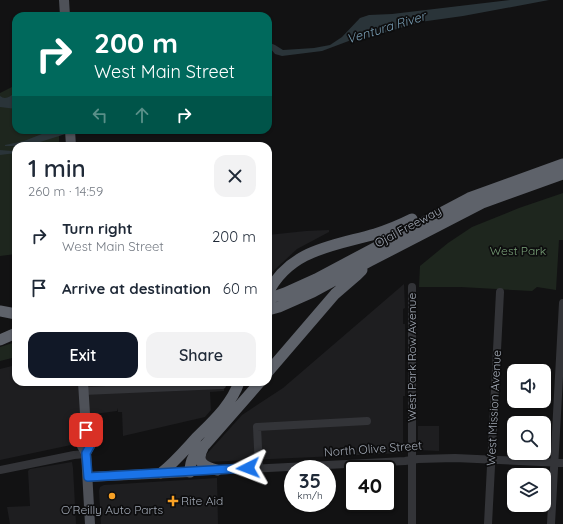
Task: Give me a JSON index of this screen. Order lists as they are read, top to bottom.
{
  "streets": {
    "highway": ["Ojai Freeway"],
    "main road": ["North Olive Street"],
    "street": ["West Park Row Avenue", "West Mission Avenue"]
  },
  "crossings": [
    ["West Park Row Avenue", "North Olive Street"],
    ["West Mission Avenue", "North Olive Street"]
  ],
  "water": ["Ventura River"],
  "parks": ["West Park"],
  "places": {
    "other": ["O'Reilly Auto Parts"],
    "health": ["Rite Aid"]
  },
  "page": {
    "turn": ["200 m", "West Main Street"],
    "heading": ["1 min", "260 m · 14:59"],
    "list": [
      {
        "name": "Turn right",
        "note": "West Main Street",
        "value": "200 m"
      },
      {
        "name": "Arrive at destination",
        "value": "60 m"
      }
    ],
    "buttons": ["Exit", "Share"],
    "speed": "35 km/h",
    "limit": "40"
  }
}
